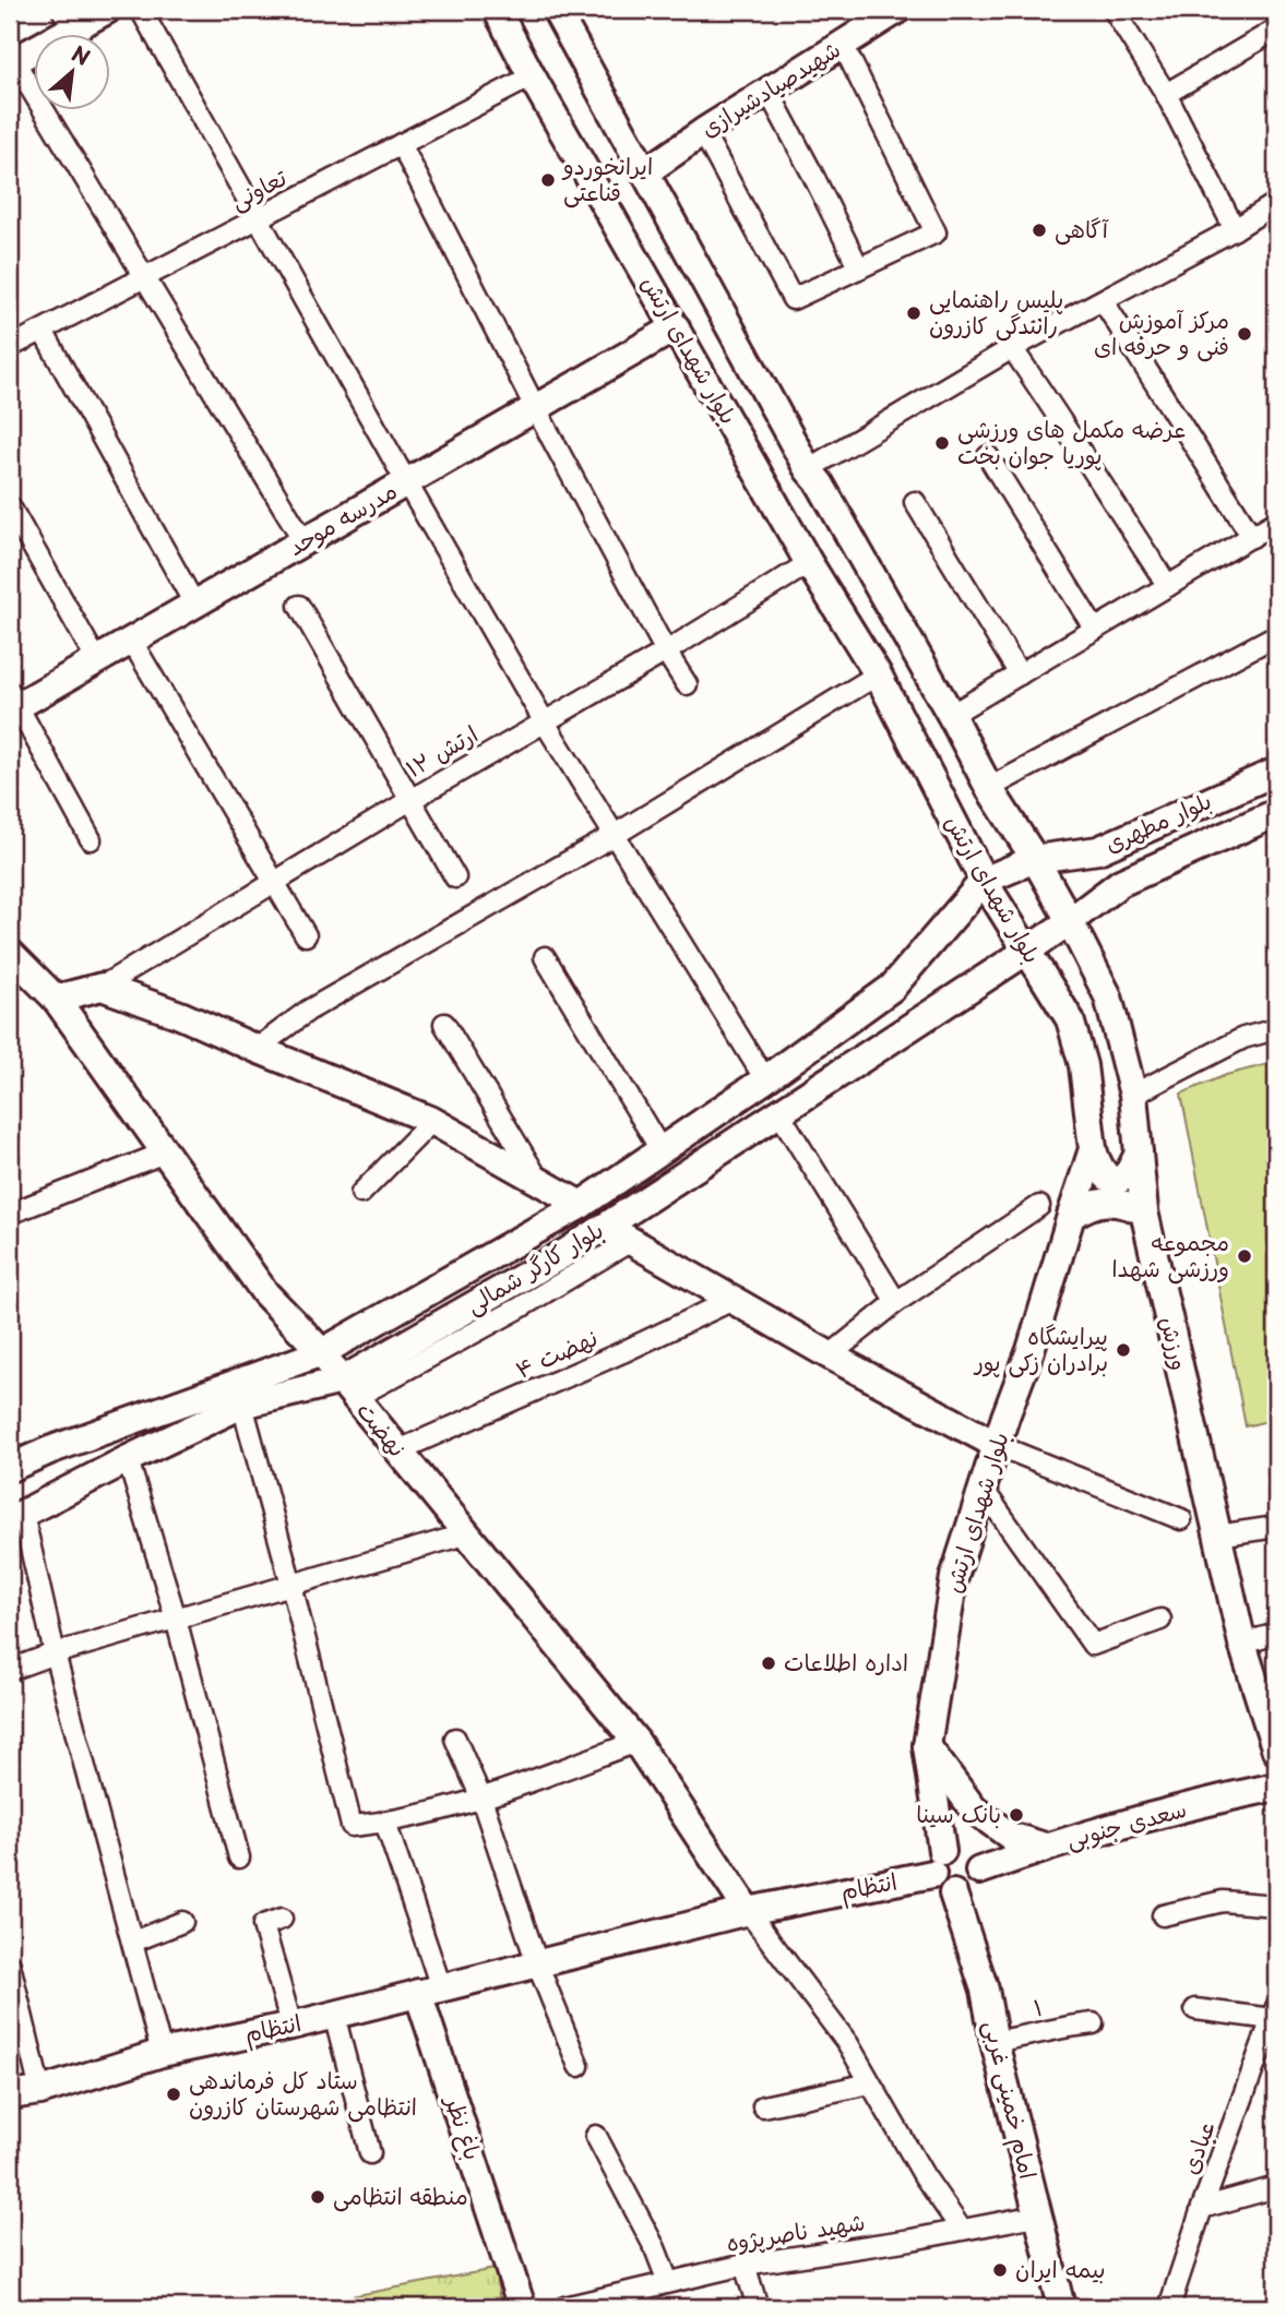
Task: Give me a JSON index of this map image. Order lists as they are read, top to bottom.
{
  "streets": {
    "main road": [
      "شهیدصیادشیرازی",
      "بلوار شهدای ارتش",
      "مدرسه موحد",
      "بلوار مطهری",
      "بلوار کارگر شمالی",
      "ورزش",
      "نهضت",
      "سعدی جنوبی",
      "انتظام",
      "امام خمینی غربی",
      "باغ نظر"
    ],
    "street": [
      "تعاونی",
      "ارتش ۱۲",
      "نهضت ۴",
      "۱",
      "عبادی",
      "شهید ناصرپژوه"
    ]
  },
  "crossings": [
    ["شهیدصیادشیرازی", "بلوار شهدای ارتش"],
    ["تعاونی", "بلوار شهدای ارتش"],
    ["بلوار شهدای ارتش", "مدرسه موحد"],
    ["بلوار شهدای ارتش", "ارتش ۱۲"],
    ["بلوار شهدای ارتش", "بلوار مطهری"],
    ["بلوار شهدای ارتش", "بلوار کارگر شمالی"],
    ["بلوار شهدای ارتش", "ورزش"],
    ["بلوار شهدای ارتش", "سعدی جنوبی"],
    ["بلوار شهدای ارتش", "انتظام"],
    ["بلوار شهدای ارتش", "امام خمینی غربی"],
    ["بلوار مطهری", "بلوار کارگر شمالی"],
    ["بلوار مطهری", "ورزش"],
    ["بلوار کارگر شمالی", "نهضت"],
    ["ورزش", "سعدی جنوبی"],
    ["نهضت ۴", "نهضت"],
    ["نهضت", "انتظام"],
    ["سعدی جنوبی", "انتظام"],
    ["سعدی جنوبی", "امام خمینی غربی"],
    ["انتظام", "امام خمینی غربی"],
    ["انتظام", "باغ نظر"],
    ["۱", "امام خمینی غربی"],
    ["امام خمینی غربی", "شهید ناصرپژوه"]
  ],
  "places": [
    "ایرانخوردو قناعتی",
    "آگاهی",
    "پلیس راهنمایی رانندگی کازرون",
    "مرکز آموزش فنی و حرفه ای",
    "عرضه مکمل های ورزشی پوریا جوان بخت",
    "مجموعه ورزشی شهدا",
    "پیرایشگاه برادران زکی پور",
    "اداره اطلاعات",
    "بانک سینا",
    "ستاد کل فرماندهی انتظامی شهرستان کازرون",
    "منطقه انتظامی",
    "بیمه ایران"
  ],
  "north": "top right"
}
